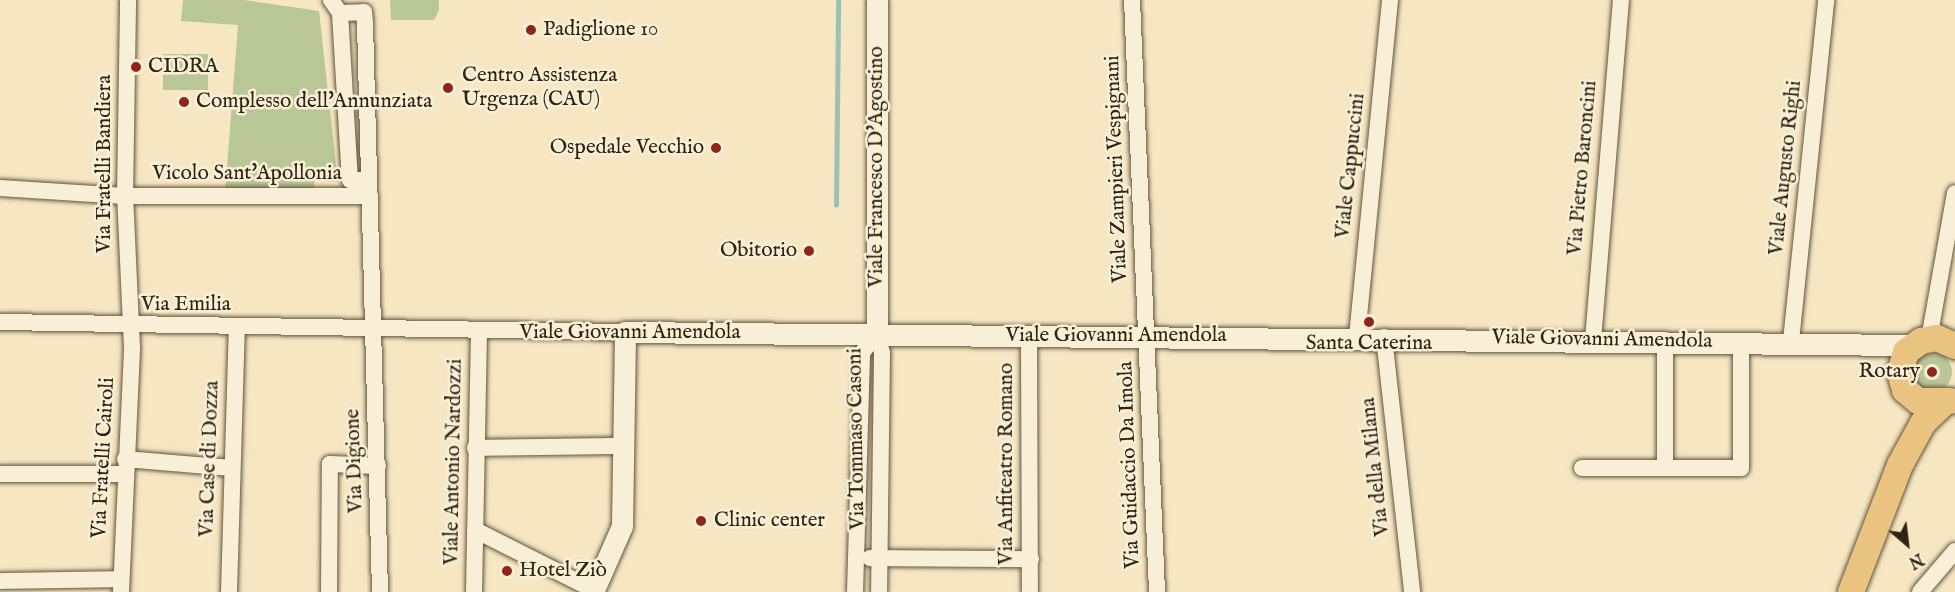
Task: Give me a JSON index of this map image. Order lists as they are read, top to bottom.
{
  "streets": {
    "street": [
      "Via Fratelli Bandiera",
      "Viale Cappuccini",
      "Viale Francesco D'Agostino",
      "Via Pietro Baroncini",
      "Viale Augusto Righi",
      "Viale Zampieri Vespignani",
      "Vicolo Sant'Apollonia",
      "Via Emilia",
      "Viale Giovanni Amendola",
      "Via Tommaso Casoni",
      "Via Fratelli Cairoli",
      "Via Case di Dozza",
      "Via Digione",
      "Viale Antonio Nardozzi",
      "Via Anfiteatro Romano",
      "Via Guidaccio Da Imola",
      "Via della Milana"
    ]
  },
  "crossings": [
    ["Via Fratelli Bandiera", "Vicolo Sant'Apollonia"],
    ["Via Fratelli Bandiera", "Via Emilia"],
    ["Via Fratelli Bandiera", "Via Fratelli Cairoli"],
    ["Viale Cappuccini", "Viale Giovanni Amendola"],
    ["Viale Francesco D'Agostino", "Viale Giovanni Amendola"],
    ["Viale Francesco D'Agostino", "Via Tommaso Casoni"],
    ["Via Pietro Baroncini", "Viale Giovanni Amendola"],
    ["Viale Augusto Righi", "Viale Giovanni Amendola"],
    ["Viale Zampieri Vespignani", "Viale Giovanni Amendola"],
    ["Viale Zampieri Vespignani", "Via Guidaccio Da Imola"],
    ["Vicolo Sant'Apollonia", "Via Digione"],
    ["Via Emilia", "Viale Giovanni Amendola"],
    ["Via Emilia", "Via Fratelli Cairoli"],
    ["Via Emilia", "Via Case di Dozza"],
    ["Via Emilia", "Via Digione"],
    ["Viale Giovanni Amendola", "Via Tommaso Casoni"],
    ["Viale Giovanni Amendola", "Via Digione"],
    ["Viale Giovanni Amendola", "Viale Antonio Nardozzi"],
    ["Viale Giovanni Amendola", "Via Anfiteatro Romano"],
    ["Viale Giovanni Amendola", "Via Guidaccio Da Imola"],
    ["Viale Giovanni Amendola", "Via della Milana"]
  ],
  "places": [
    "Padiglione 10",
    "CIDRA",
    "Centro Assistenza Urgenza (CAU)",
    "Complesso dell'Annunziata",
    "Ospedale Vecchio",
    "Obitorio",
    "Santa Caterina",
    "Rotary",
    "Clinic center",
    "Hotel Ziò"
  ],
  "north": "bottom right"
}
